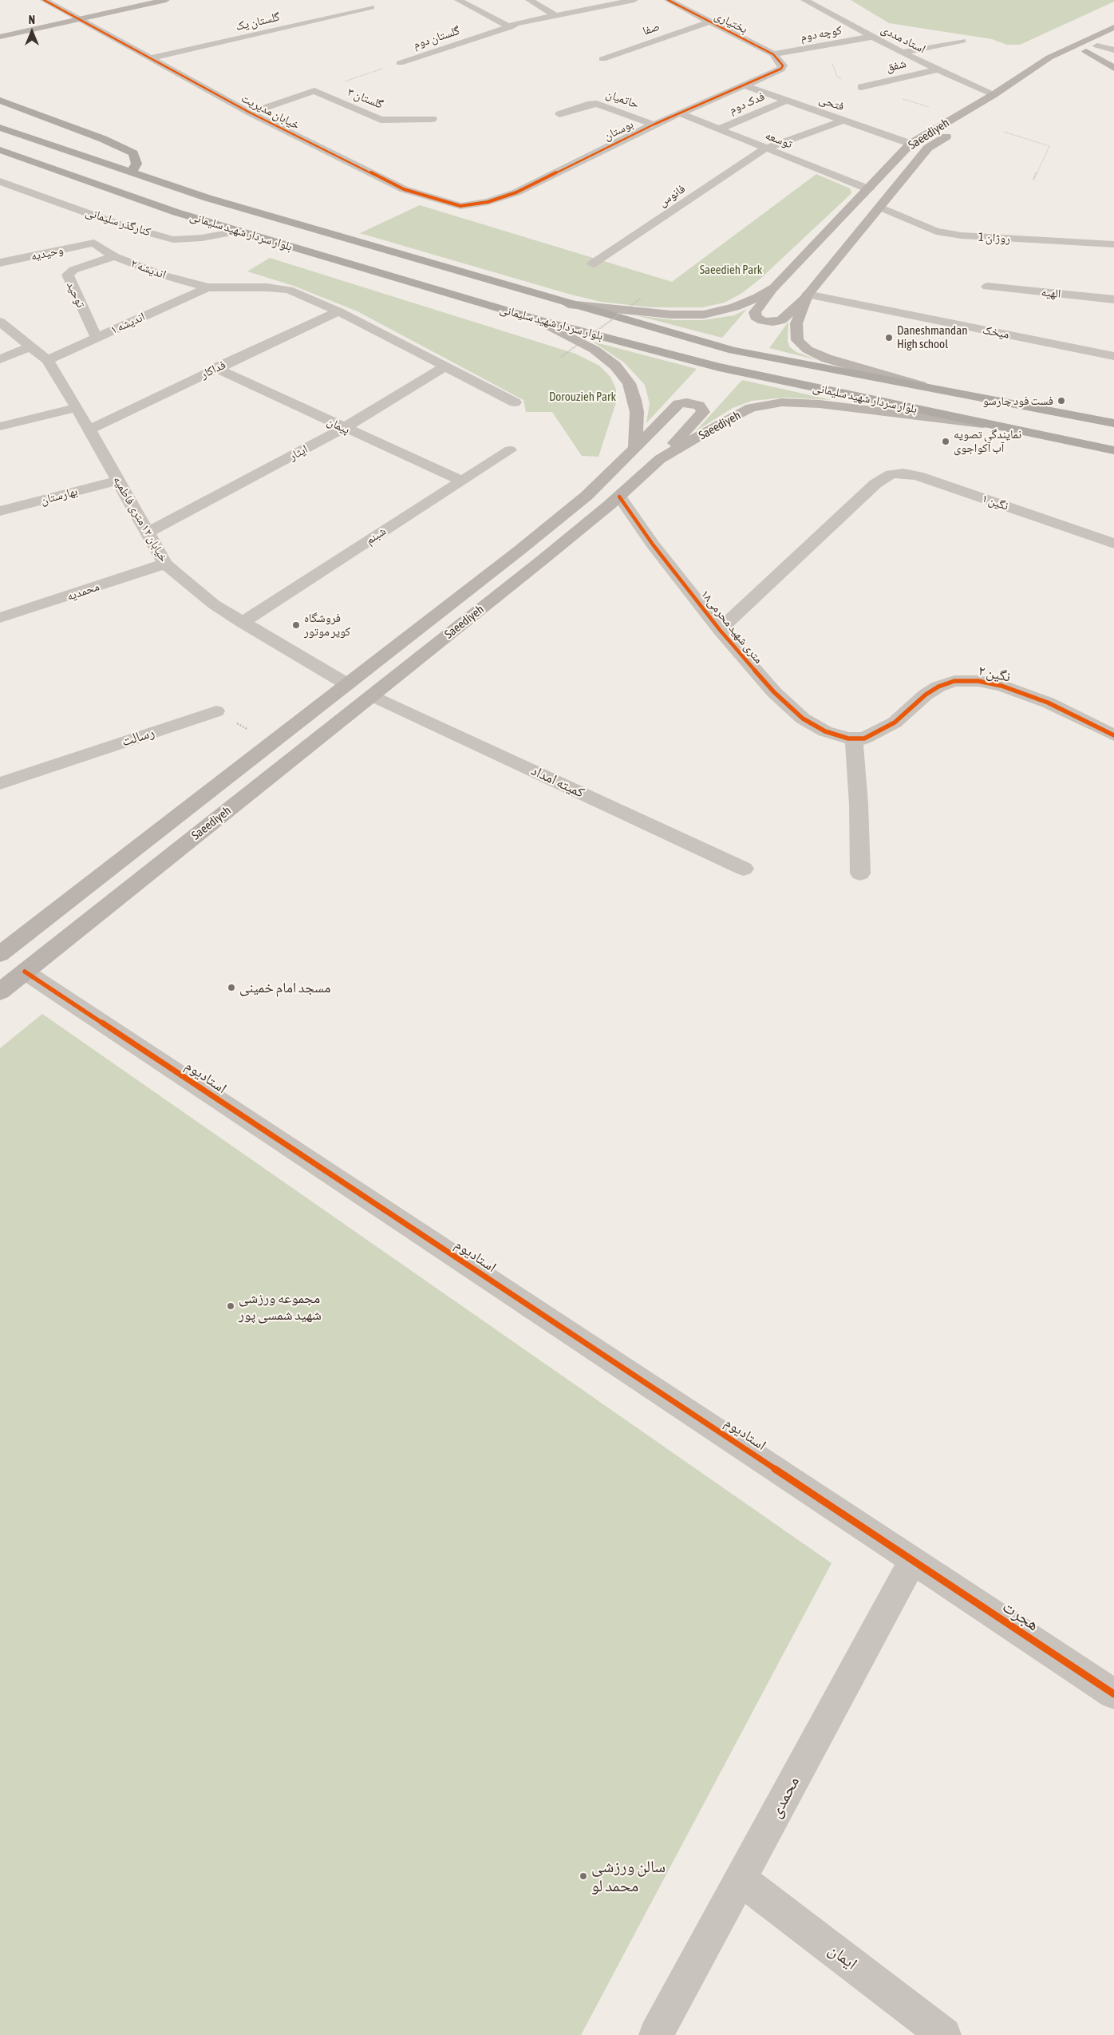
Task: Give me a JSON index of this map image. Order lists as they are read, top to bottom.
{
  "streets": {
    "highway": ["بلوار سردار شهید سلیمانی"],
    "main road": ["Saeediyeh"],
    "street": [
      "گلستان یک",
      "بختیاری",
      "صفا",
      "کوچه دوم",
      "گلستان دوم",
      "استاد مددی",
      "شفق",
      "گلستان ۳",
      "حاتمیان",
      "فدک دوم",
      "فتحی",
      "خیابان مدیریت",
      "بوستان",
      "توسعه",
      "فانوس",
      "کنارگذر سلیمانی",
      "روژان 1",
      "وحیدیه",
      "اندیشه ۲",
      "الهیه",
      "توحید",
      "اندیشه ۱",
      "میخک",
      "فداکار",
      "پیمان",
      "ایثار",
      "بهارستان",
      "نگین ۱",
      "خیابان ۱۲ متری فاطمیه",
      "شبنم",
      "محمدیه",
      "۱۸متری شهید محرمی",
      "نگین ۲",
      "رسالت",
      "کمیته امداد",
      "استادیوم",
      "هجرت",
      "محمدی",
      "ایمان"
    ]
  },
  "crossings": [
    ["گلستان یک", "خیابان مدیریت"],
    ["بختیاری", "صفا"],
    ["بختیاری", "کوچه دوم"],
    ["بختیاری", "بوستان"],
    ["کوچه دوم", "استاد مددی"],
    ["گلستان دوم", "گلستان ۳"],
    ["استاد مددی", "شفق"],
    ["استاد مددی", "Saeediyeh"],
    ["حاتمیان", "بوستان"],
    ["فدک دوم", "فتحی"],
    ["فدک دوم", "توسعه"],
    ["فتحی", "بوستان"],
    ["فتحی", "Saeediyeh"],
    ["فتحی", "فانوس"],
    ["خیابان مدیریت", "بوستان"],
    ["بوستان", "توسعه"],
    ["Saeediyeh", "توسعه"],
    ["Saeediyeh", "بلوار سردار شهید سلیمانی"],
    ["Saeediyeh", "روژان 1"],
    ["Saeediyeh", "میخک"],
    ["Saeediyeh", "خیابان ۱۲ متری فاطمیه"],
    ["Saeediyeh", "۱۸متری شهید محرمی"],
    ["Saeediyeh", "کمیته امداد"],
    ["Saeediyeh", "استادیوم"],
    ["توسعه", "فانوس"],
    ["کنارگذر سلیمانی", "بلوار سردار شهید سلیمانی"],
    ["وحیدیه", "اندیشه ۲"],
    ["اندیشه ۲", "توحید"],
    ["اندیشه ۲", "اندیشه ۱"],
    ["توحید", "اندیشه ۱"],
    ["اندیشه ۱", "خیابان ۱۲ متری فاطمیه"],
    ["فداکار", "پیمان"],
    ["فداکار", "خیابان ۱۲ متری فاطمیه"],
    ["پیمان", "ایثار"],
    ["پیمان", "شبنم"],
    ["ایثار", "خیابان ۱۲ متری فاطمیه"],
    ["بهارستان", "خیابان ۱۲ متری فاطمیه"],
    ["نگین ۱", "۱۸متری شهید محرمی"],
    ["خیابان ۱۲ متری فاطمیه", "شبنم"],
    ["خیابان ۱۲ متری فاطمیه", "محمدیه"],
    ["۱۸متری شهید محرمی", "نگین ۲"],
    ["استادیوم", "هجرت"],
    ["استادیوم", "محمدی"],
    ["هجرت", "محمدی"],
    ["محمدی", "ایمان"]
  ],
  "parks": ["Saeedieh Park", "Dorouzieh Park"],
  "places": [
    "Daneshmandan High school",
    "فست فود چارسو",
    "نمایندگی تصویه آب آکواجوی",
    "فروشگاه کویر موتور",
    "مسجد امام خمینی",
    "مجموعه ورزشی شهید شمسی پور",
    "سالن ورزشی محمد لو"
  ],
  "north": "top"
}
